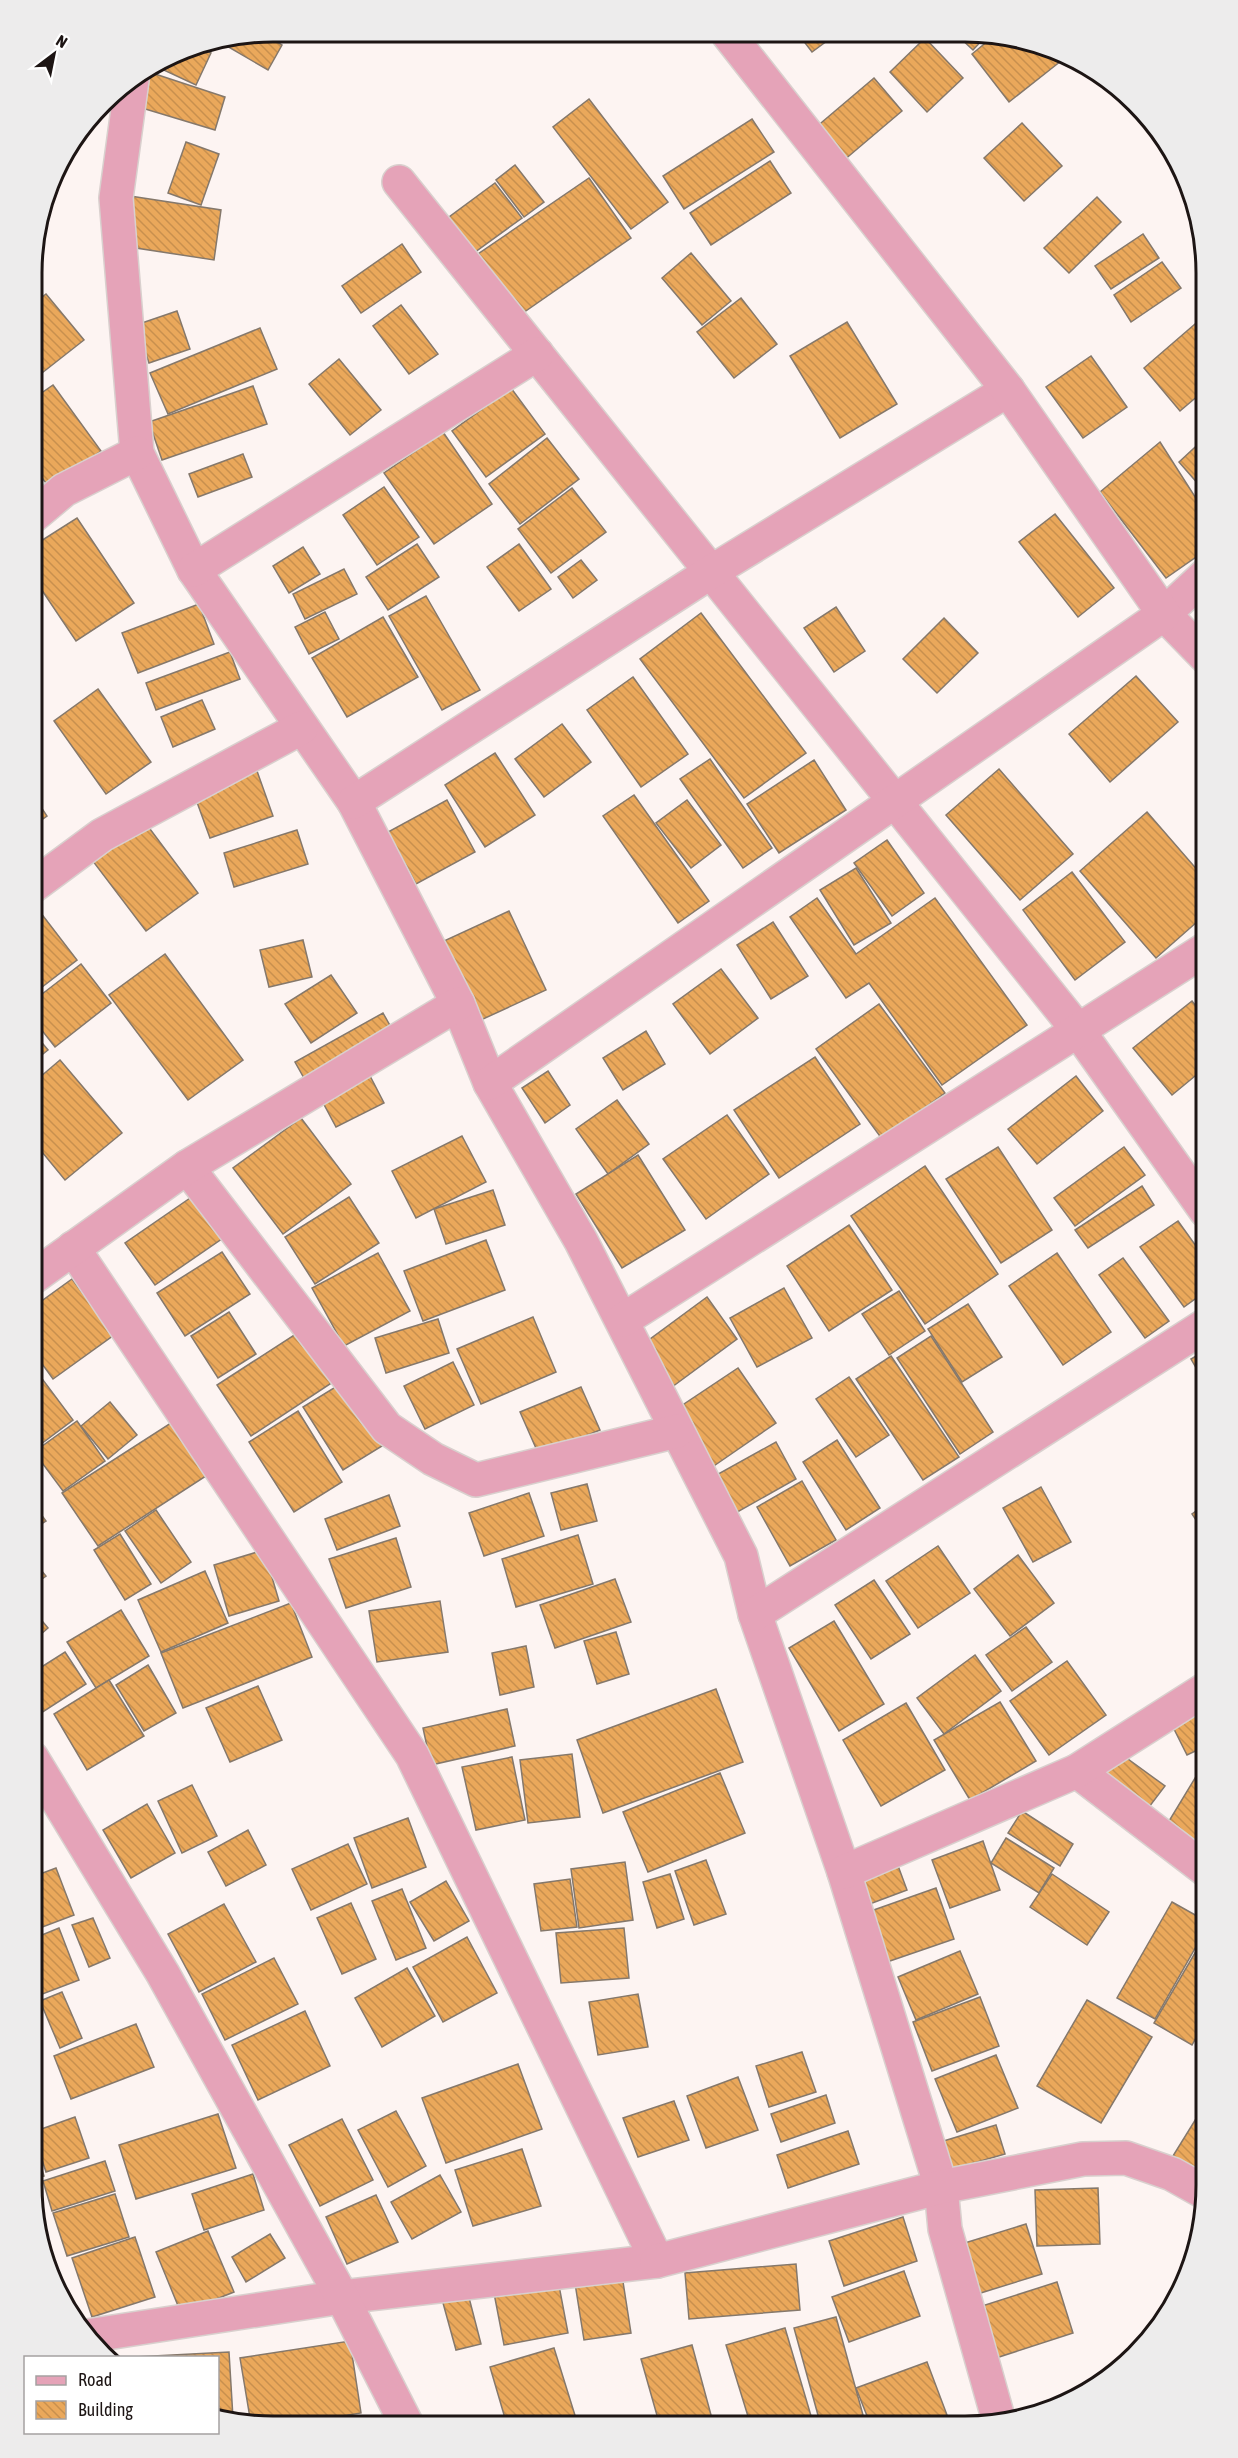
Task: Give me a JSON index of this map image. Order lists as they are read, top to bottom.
{
  "legend": ["Road", "Building"],
  "north": "top right"
}
